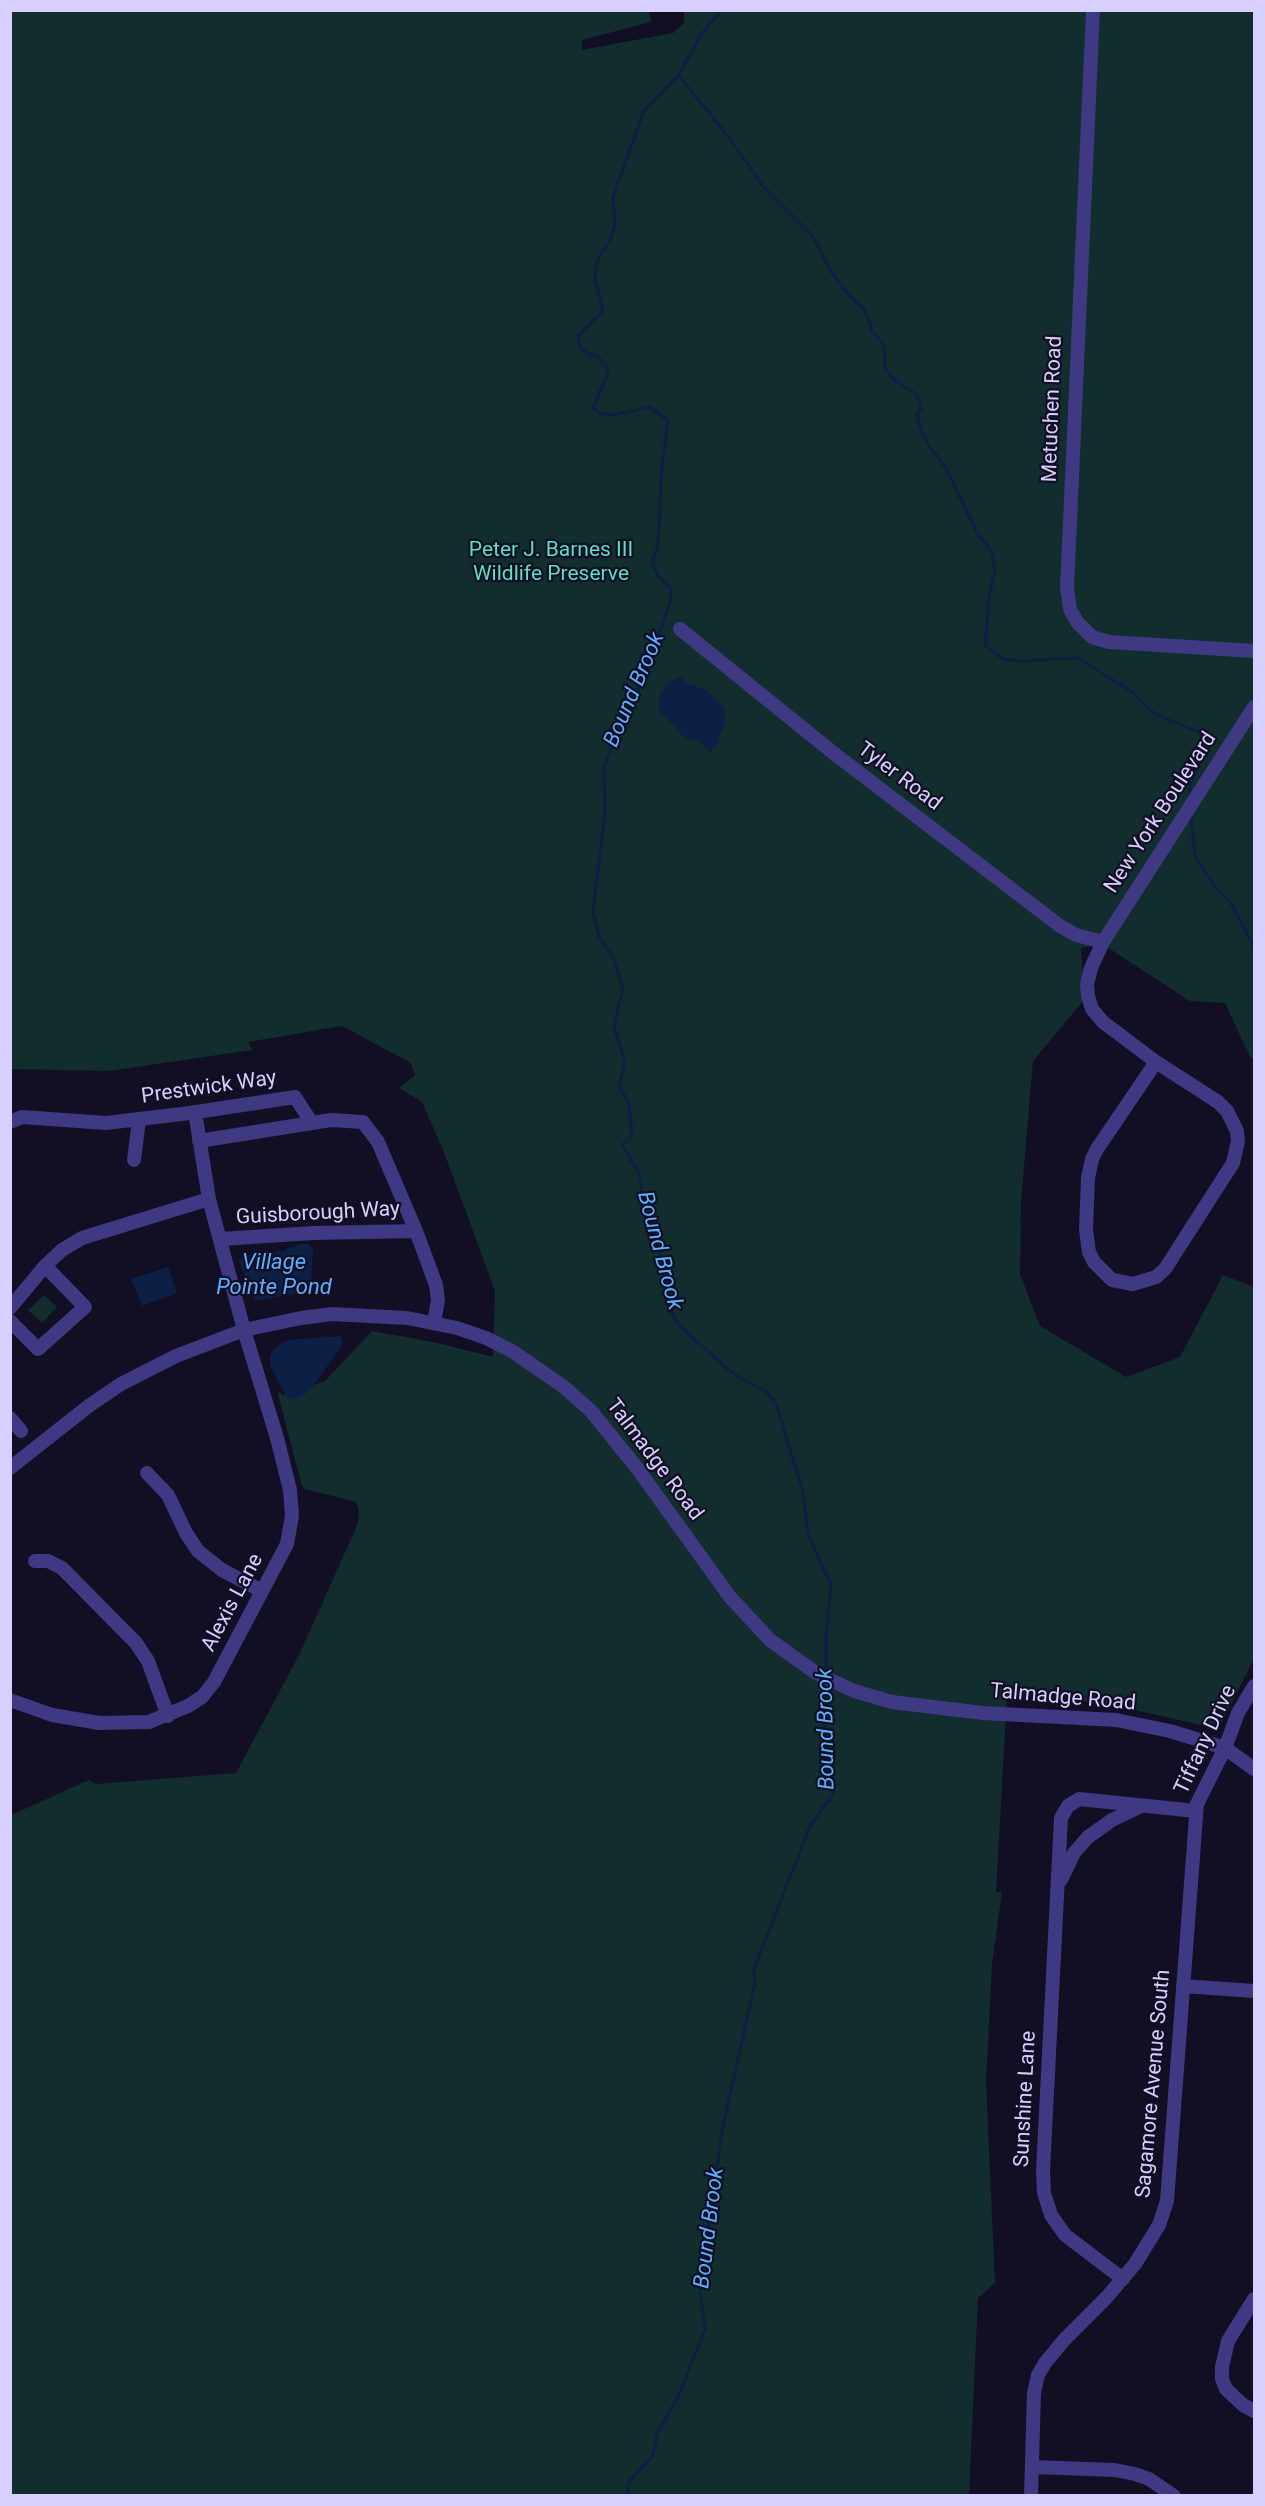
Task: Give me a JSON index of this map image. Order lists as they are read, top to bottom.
{
  "streets": {
    "street": [
      "Metuchen Road",
      "Tyler Road",
      "New York Boulevard",
      "Prestwick Way",
      "Guisborough Way",
      "Talmadge Road",
      "Alexis Lane",
      "Tiffany Drive",
      "Sagamore Avenue South",
      "Sunshine Lane"
    ]
  },
  "crossings": [
    ["Tyler Road", "New York Boulevard"],
    ["Prestwick Way", "Alexis Lane"],
    ["Guisborough Way", "Alexis Lane"],
    ["Talmadge Road", "Alexis Lane"],
    ["Talmadge Road", "Tiffany Drive"],
    ["Tiffany Drive", "Sagamore Avenue South"],
    ["Tiffany Drive", "Sunshine Lane"],
    ["Sagamore Avenue South", "Sunshine Lane"]
  ],
  "water": ["Bound Brook", "Village Pointe Pond"],
  "parks": ["Peter J. Barnes III Wildlife Preserve"]
}
